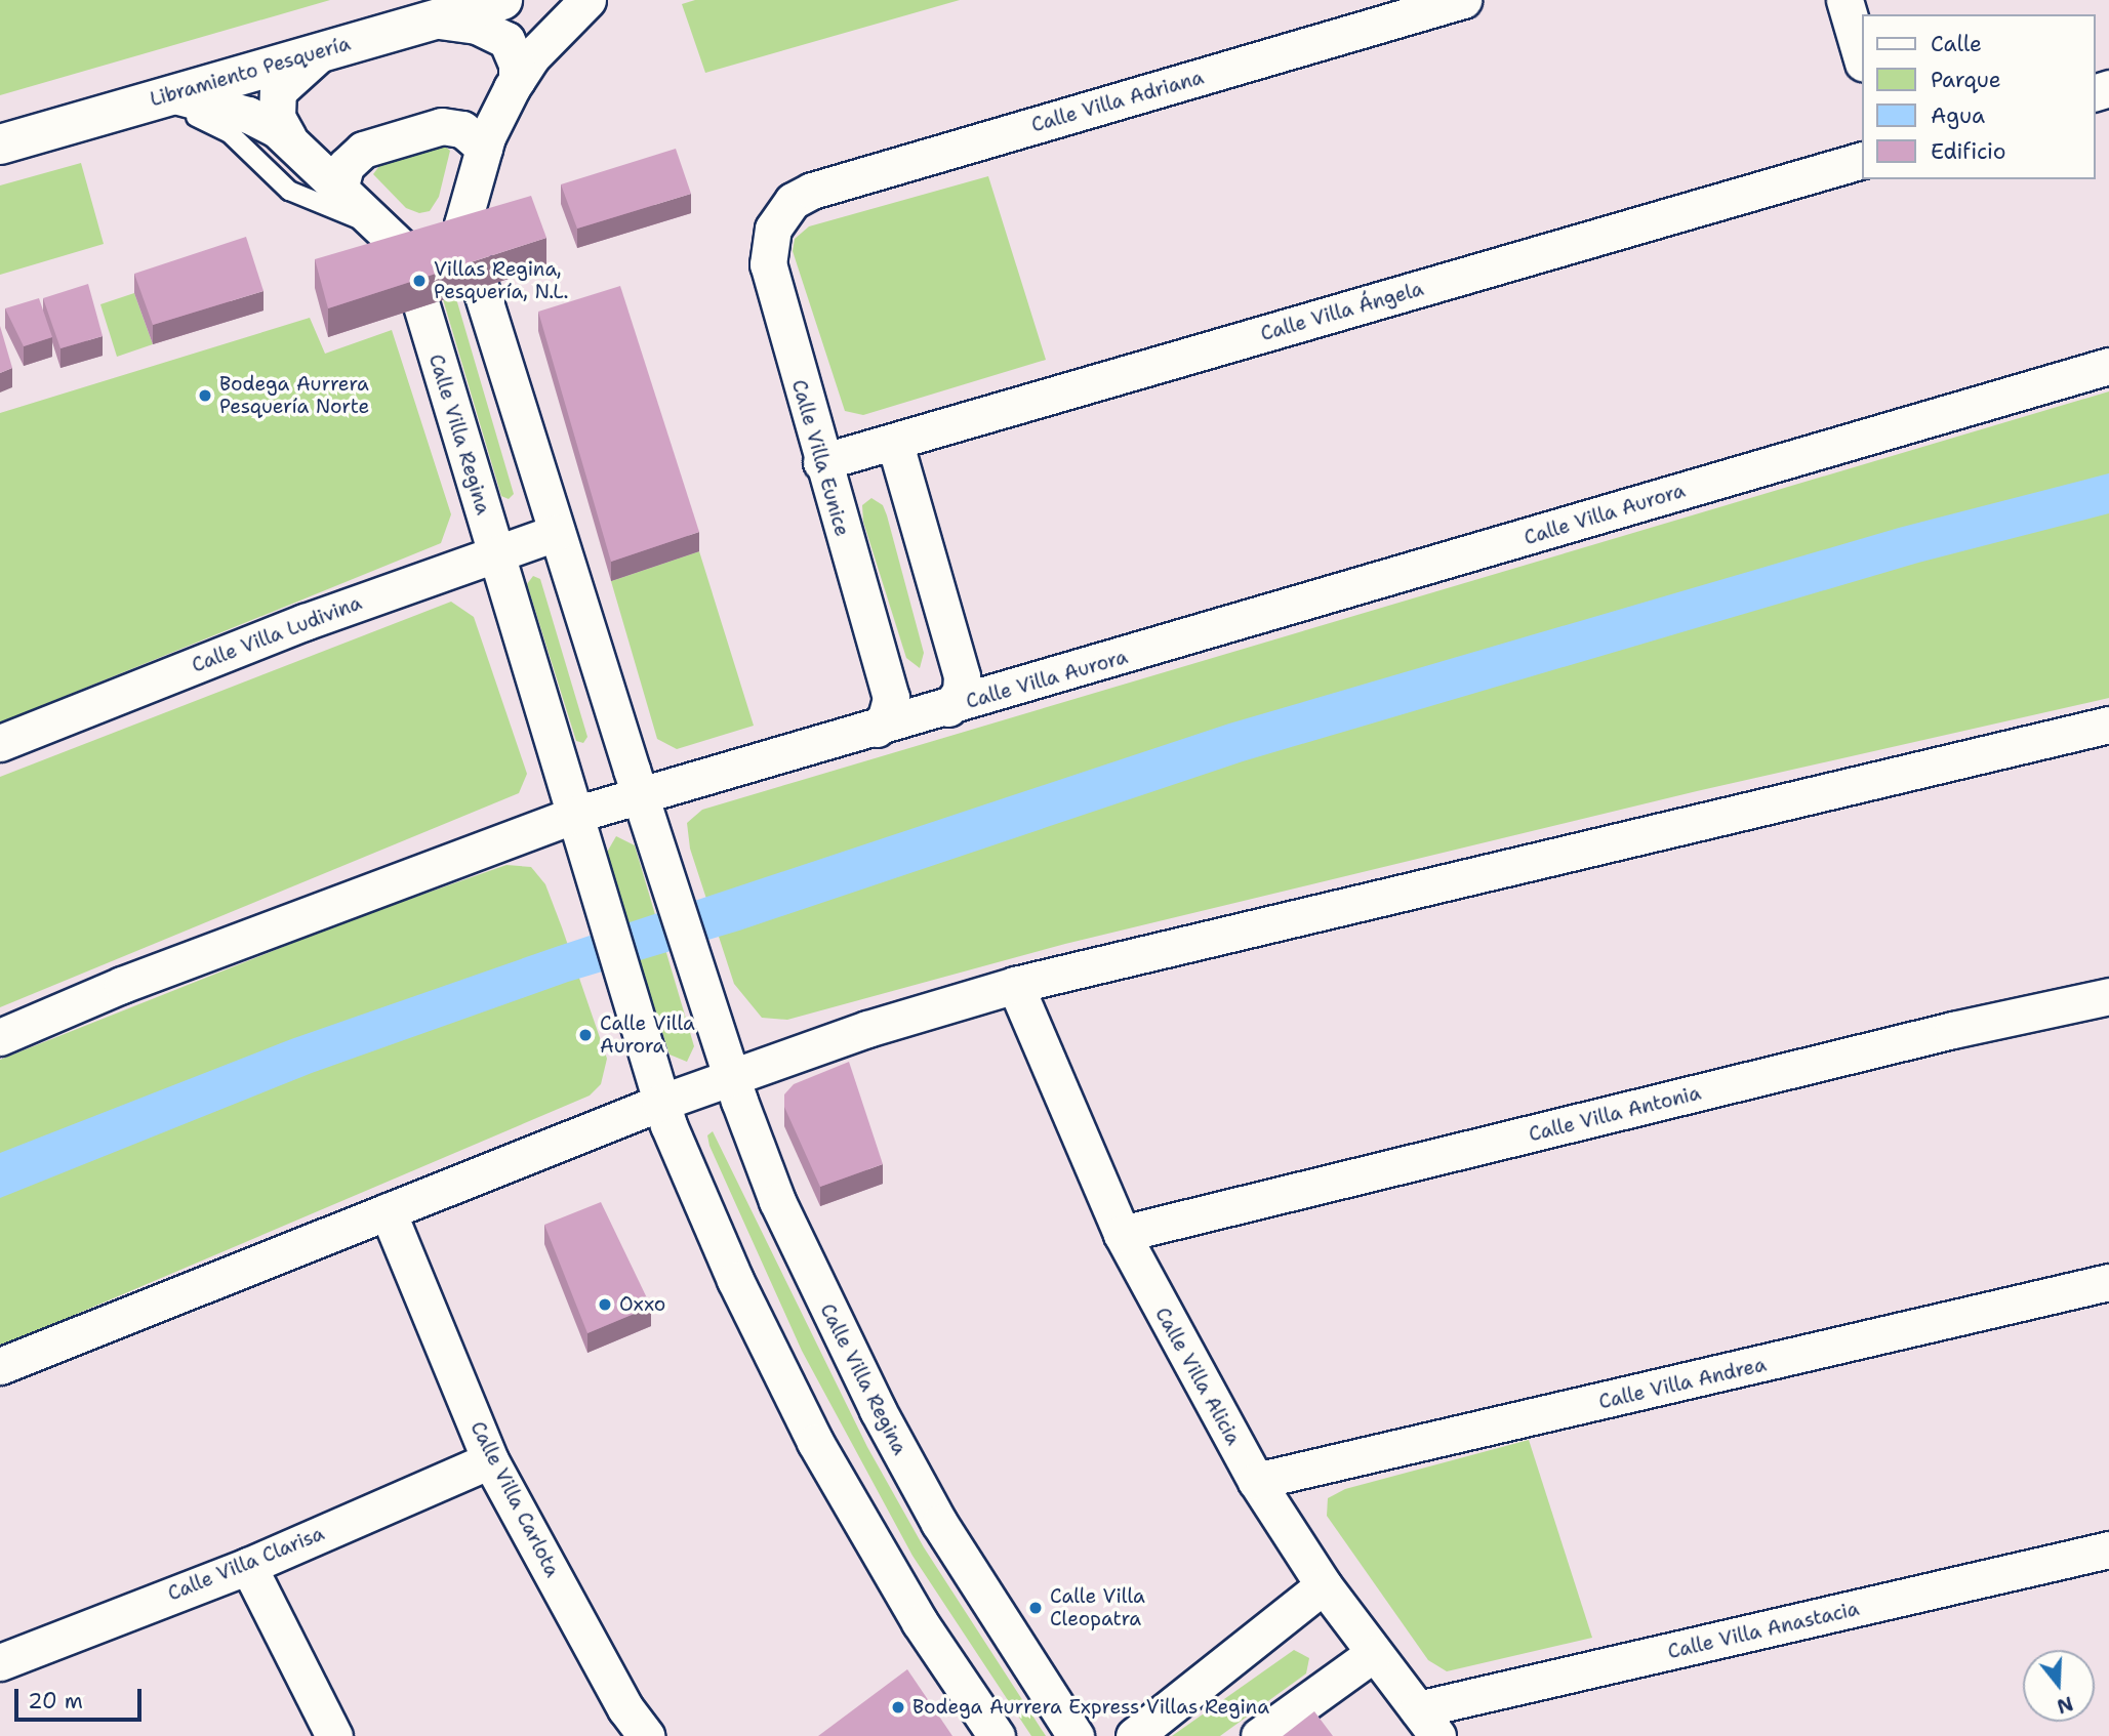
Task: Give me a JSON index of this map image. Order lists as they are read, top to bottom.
{
  "streets": {
    "main road": ["Libramiento Pesquería"],
    "street": [
      "Calle Villa Adriana",
      "Calle Villa Ángela",
      "Calle Villa Regina",
      "Calle Villa Eunice",
      "Calle Villa Aurora",
      "Calle Villa Ludivina",
      "Calle Villa Antonia",
      "Calle Villa Alicia",
      "Calle Villa Andrea",
      "Calle Villa Carlota",
      "Calle Villa Clarisa",
      "Calle Villa Anastacia"
    ]
  },
  "crossings": [
    ["Libramiento Pesquería", "Calle Villa Regina"],
    ["Calle Villa Adriana", "Calle Villa Eunice"],
    ["Calle Villa Ángela", "Calle Villa Eunice"],
    ["Calle Villa Regina", "Calle Villa Aurora"],
    ["Calle Villa Regina", "Calle Villa Ludivina"],
    ["Calle Villa Eunice", "Calle Villa Aurora"],
    ["Calle Villa Antonia", "Calle Villa Alicia"],
    ["Calle Villa Alicia", "Calle Villa Andrea"],
    ["Calle Villa Alicia", "Calle Villa Anastacia"],
    ["Calle Villa Carlota", "Calle Villa Clarisa"]
  ],
  "places": [
    "Villas Regina, Pesquería, N.L.",
    "Bodega Aurrera Pesquería Norte",
    "Calle Villa Aurora",
    "Oxxo",
    "Calle Villa Cleopatra",
    "Bodega Aurrera Express Villas Regina"
  ],
  "legend": [
    "Calle",
    "Parque",
    "Agua",
    "Edificio"
  ],
  "scale_bar": "20 m",
  "north": "bottom"
}
